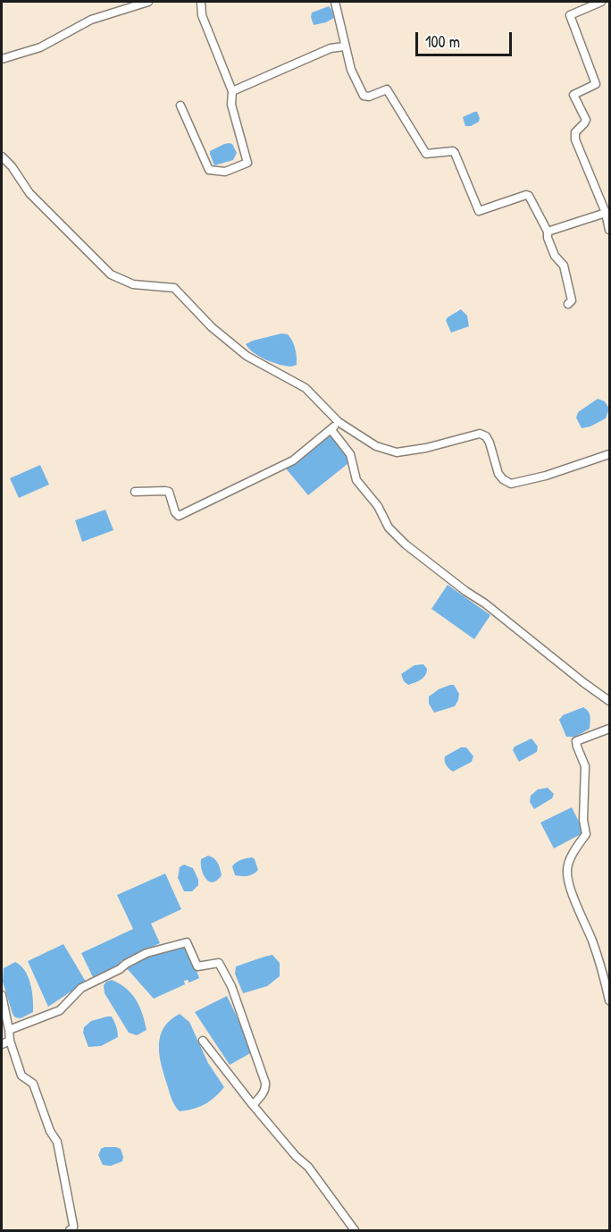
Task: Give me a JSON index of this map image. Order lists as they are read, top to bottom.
{
  "scale_bar": "100 m"
}
